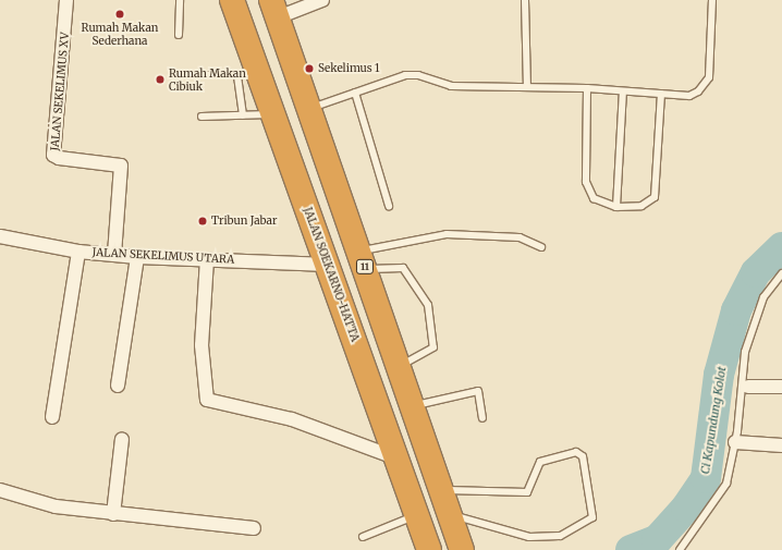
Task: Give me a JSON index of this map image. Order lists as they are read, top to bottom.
{
  "streets": {
    "highway": ["11", "JALAN SOEKARNO-HATTA"],
    "street": ["JALAN SEKELIMUS XV", "JALAN SEKELIMUS UTARA"]
  },
  "crossings": [
    ["JALAN SEKELIMUS XV", "JALAN SEKELIMUS UTARA"],
    ["JALAN SEKELIMUS UTARA", "JALAN SOEKARNO-HATTA"]
  ],
  "water": ["Ci Kapundung Kolot"],
  "places": [
    "Rumah Makan Sederhana",
    "Sekelimus 1",
    "Rumah Makan Cibiuk",
    "Tribun Jabar"
  ]
}
